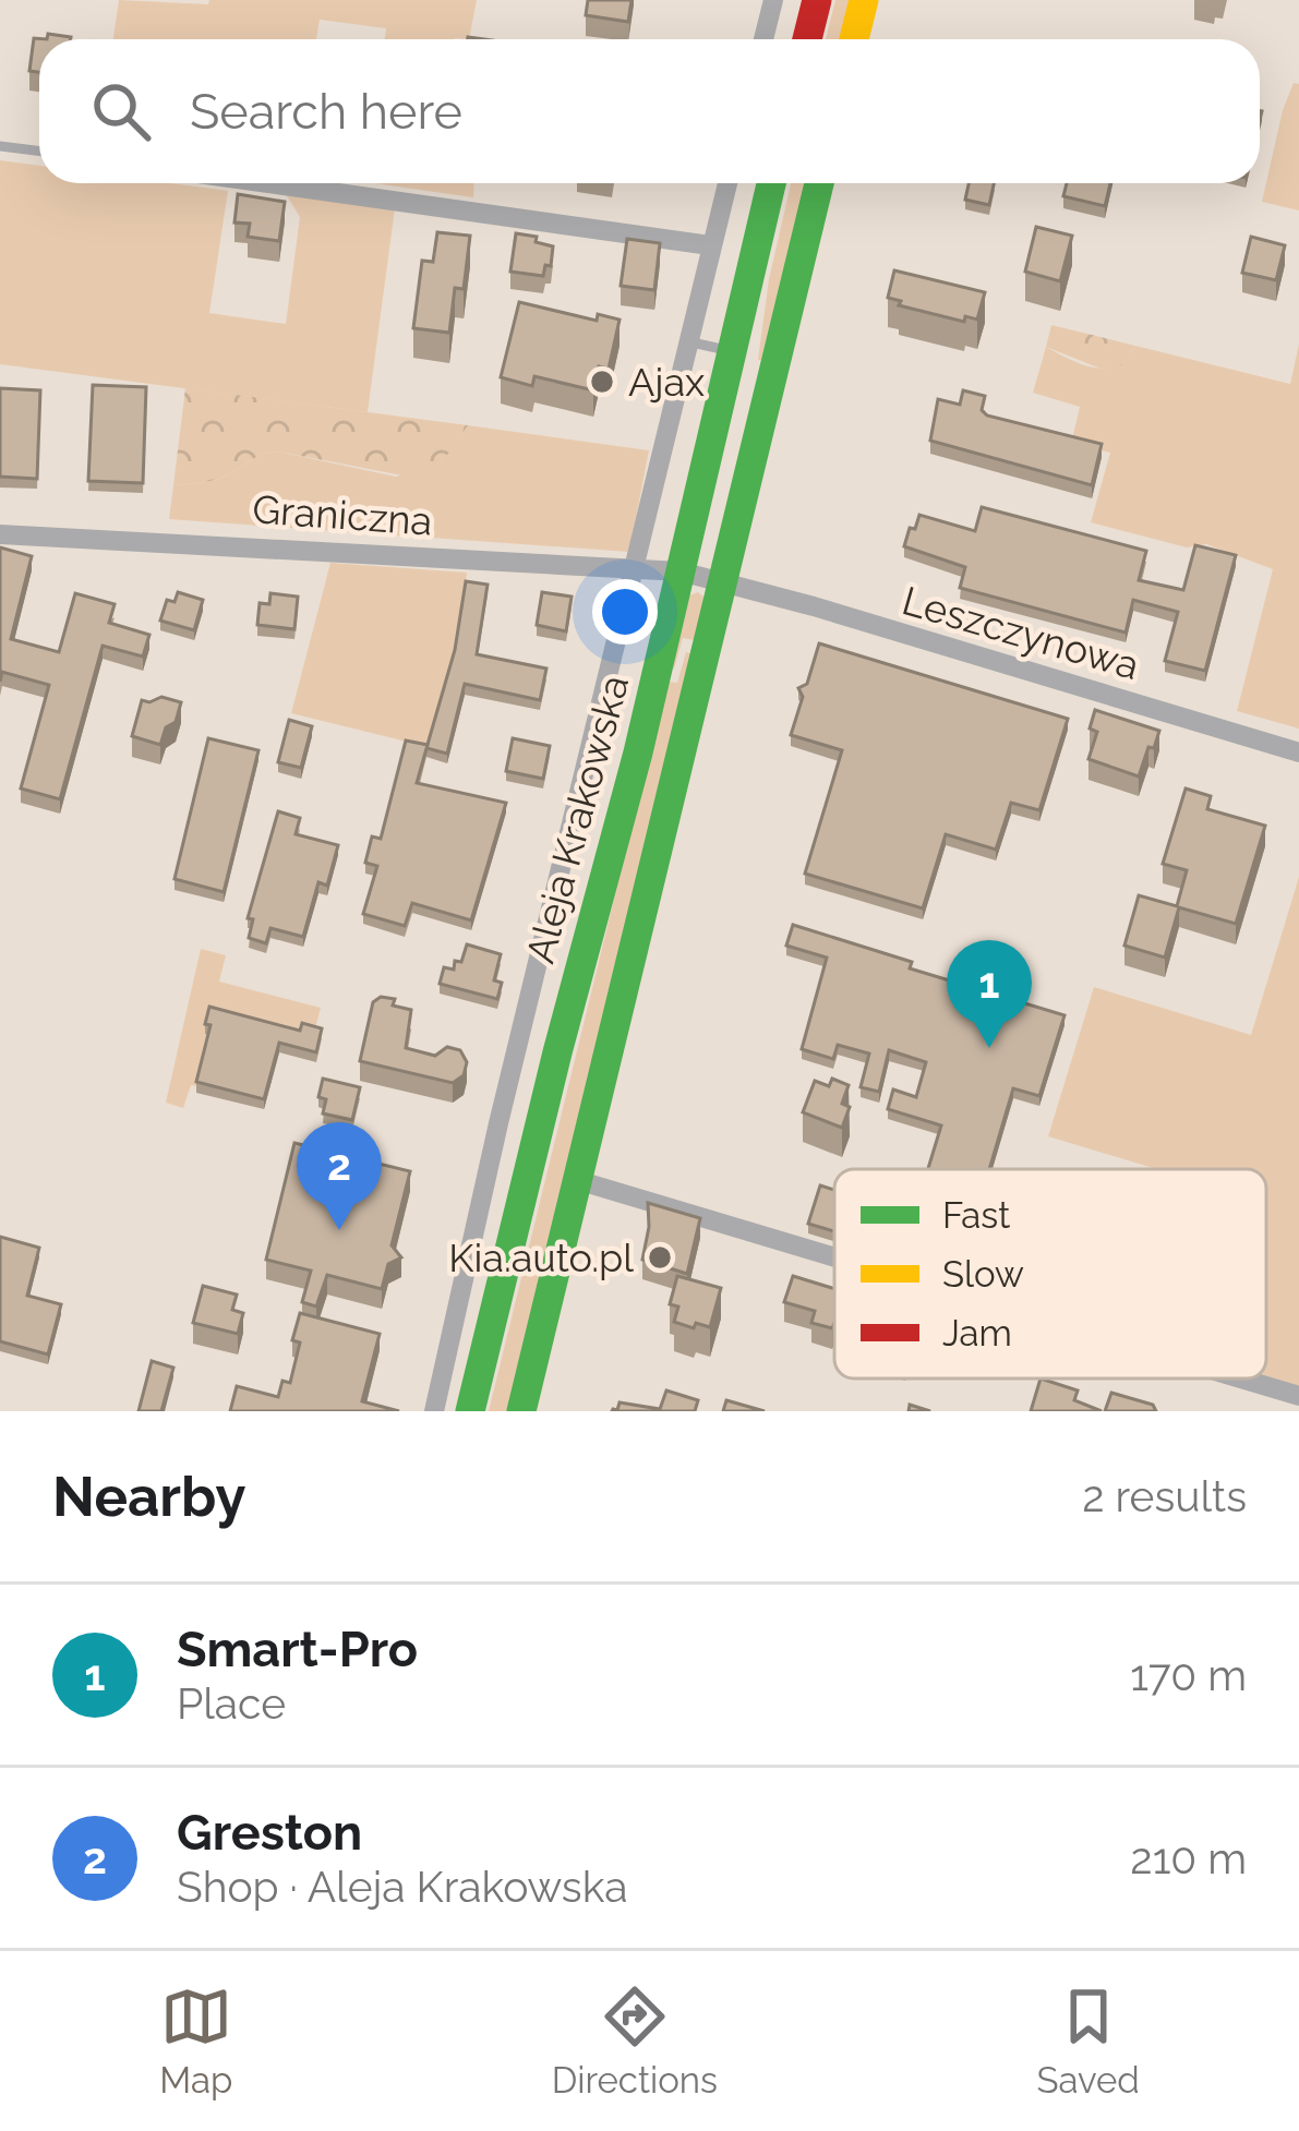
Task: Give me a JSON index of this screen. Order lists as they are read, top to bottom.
{
  "streets": {
    "main road": ["Aleja Krakowska"],
    "street": ["Graniczna", "Leszczynowa"]
  },
  "crossings": [
    ["Graniczna", "Leszczynowa"],
    ["Graniczna", "Aleja Krakowska"],
    ["Leszczynowa", "Aleja Krakowska"]
  ],
  "places": ["Ajax", "Kia.auto.pl"],
  "legend": ["Fast", "Slow", "Jam"],
  "page": {
    "search": "Search here",
    "pins": ["1", "2"],
    "heading": ["Nearby", "2 results"],
    "list": [
      {
        "mark": "1",
        "name": "Smart-Pro",
        "note": "Place",
        "value": "170 m"
      },
      {
        "mark": "2",
        "name": "Greston",
        "note": "Shop · Aleja Krakowska",
        "value": "210 m"
      }
    ],
    "nav": ["Map", "Directions", "Saved"]
  }
}
